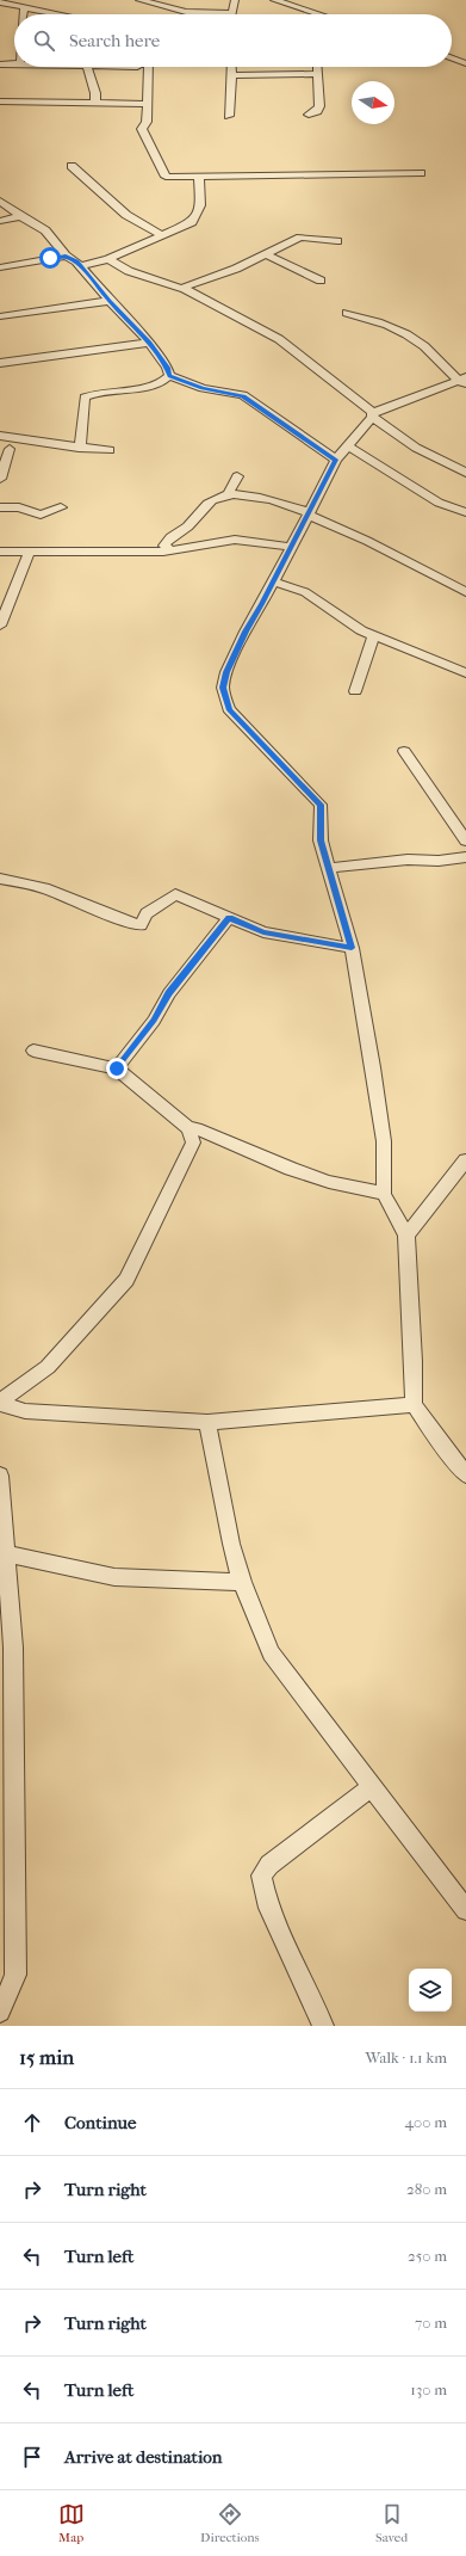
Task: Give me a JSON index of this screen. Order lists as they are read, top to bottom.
{
  "north": "right",
  "page": {
    "search": "Search here",
    "heading": ["15 min", "Walk · 1.1 km"],
    "list": [
      ["Continue", "400 m"],
      ["Turn right", "280 m"],
      ["Turn left", "250 m"],
      ["Turn right", "70 m"],
      ["Turn left", "130 m"],
      "Arrive at destination"
    ],
    "nav": ["Map", "Directions", "Saved"]
  }
}
